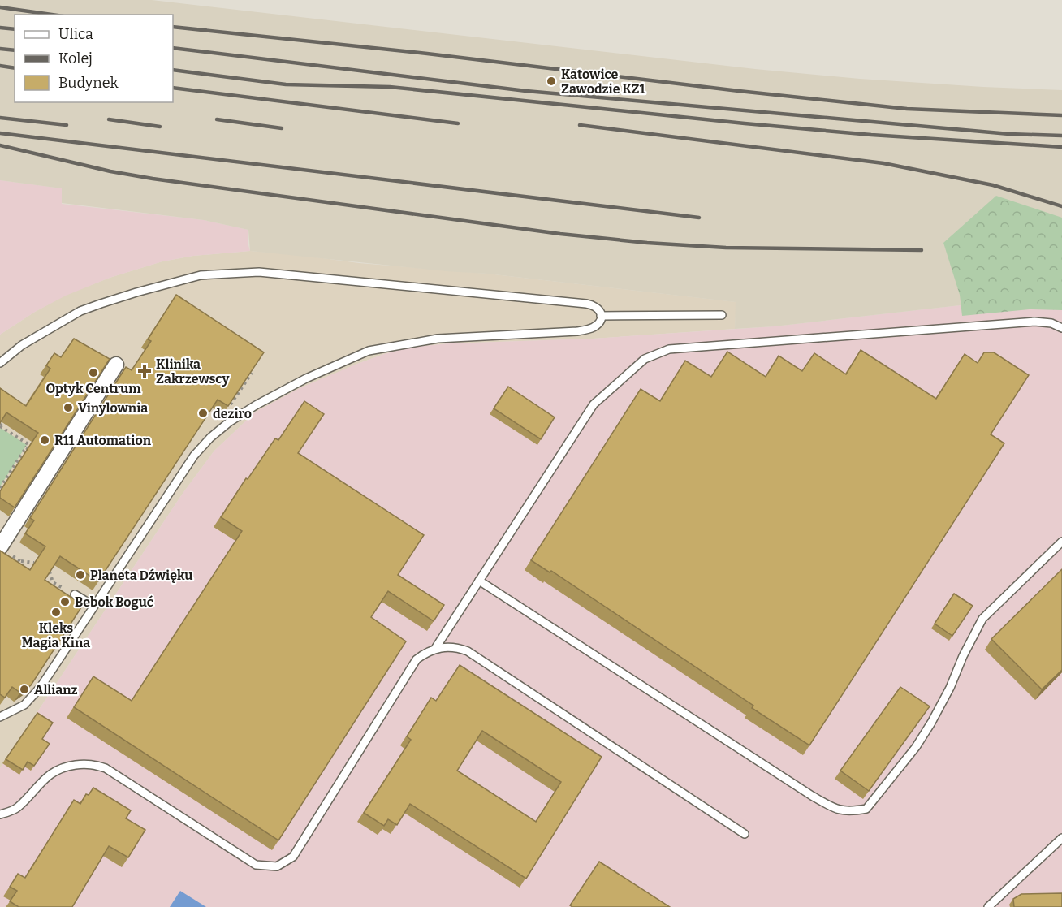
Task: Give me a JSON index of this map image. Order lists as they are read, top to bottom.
{
  "places": {
    "other": [
      "Katowice Zawodzie KZ1",
      "Optyk Centrum",
      "Vinylownia",
      "deziro",
      "R11 Automation",
      "Planeta Dźwięku",
      "Bebok Boguć",
      "Kleks Magia Kina",
      "Allianz"
    ],
    "health": ["Klinika Zakrzewscy"]
  },
  "legend": ["Ulica", "Kolej", "Budynek"]
}
